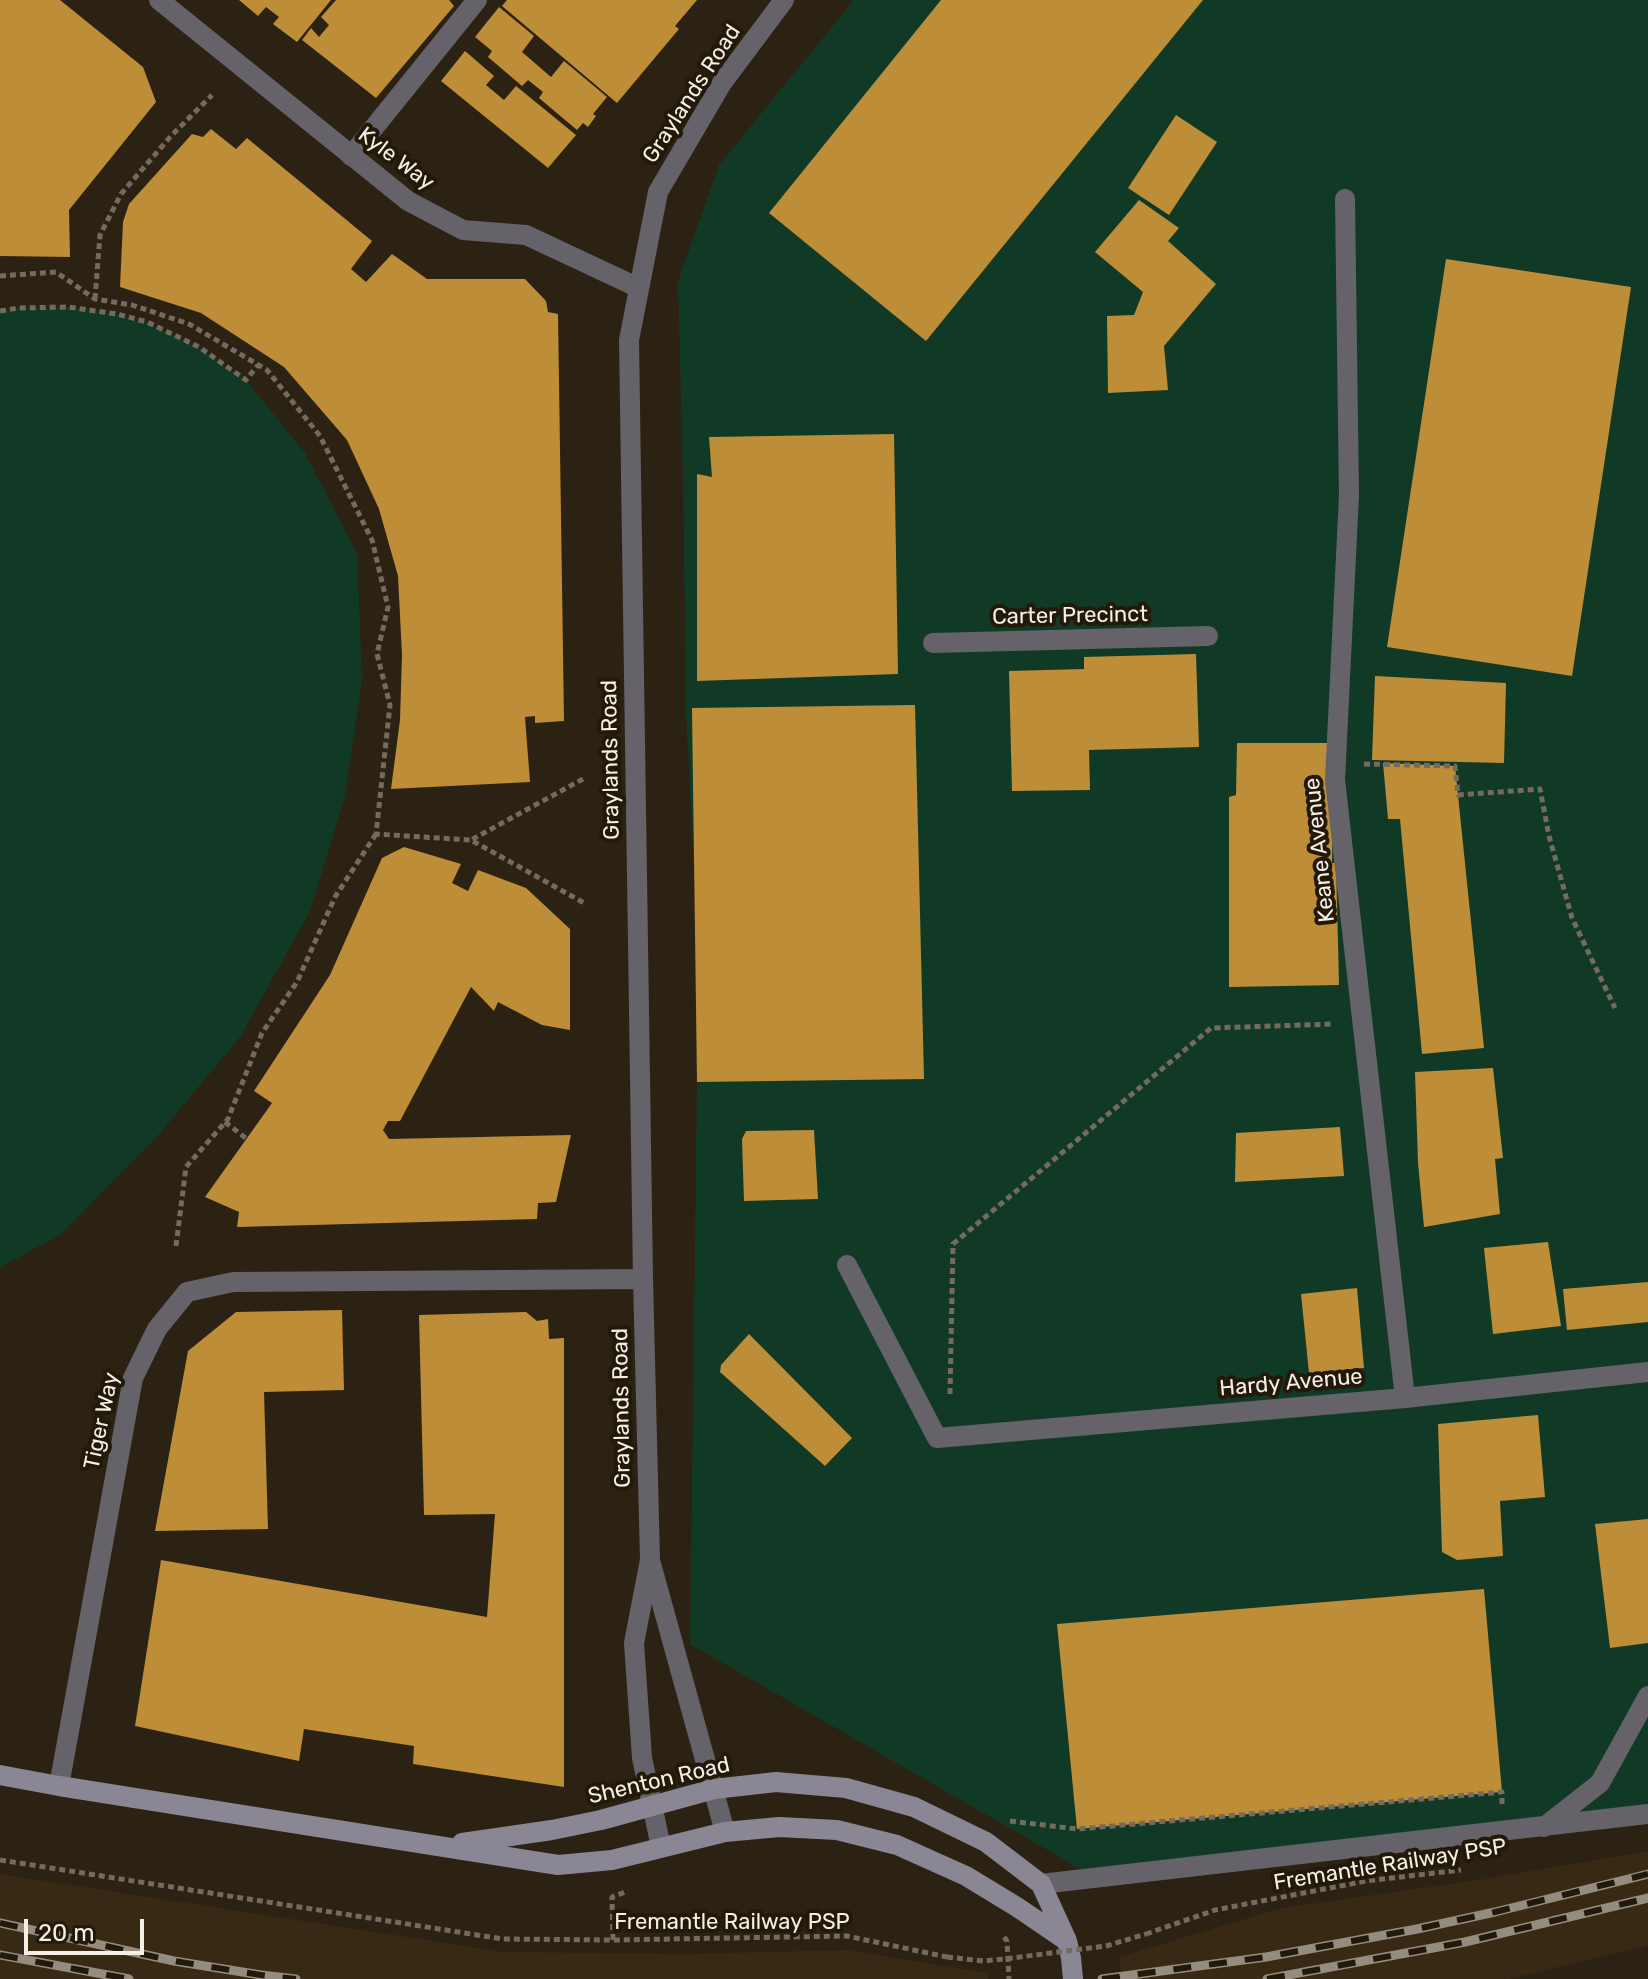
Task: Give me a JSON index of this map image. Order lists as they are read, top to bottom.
{
  "streets": {
    "main road": ["Shenton Road"],
    "street": [
      "Graylands Road",
      "Kyle Way",
      "Carter Precinct",
      "Keane Avenue",
      "Hardy Avenue",
      "Tiger Way"
    ],
    "path": ["Fremantle Railway PSP"]
  },
  "crossings": [
    ["Graylands Road", "Kyle Way"],
    ["Graylands Road", "Tiger Way"],
    ["Graylands Road", "Shenton Road"],
    ["Keane Avenue", "Hardy Avenue"],
    ["Tiger Way", "Shenton Road"]
  ],
  "scale_bar": "20 m"
}
